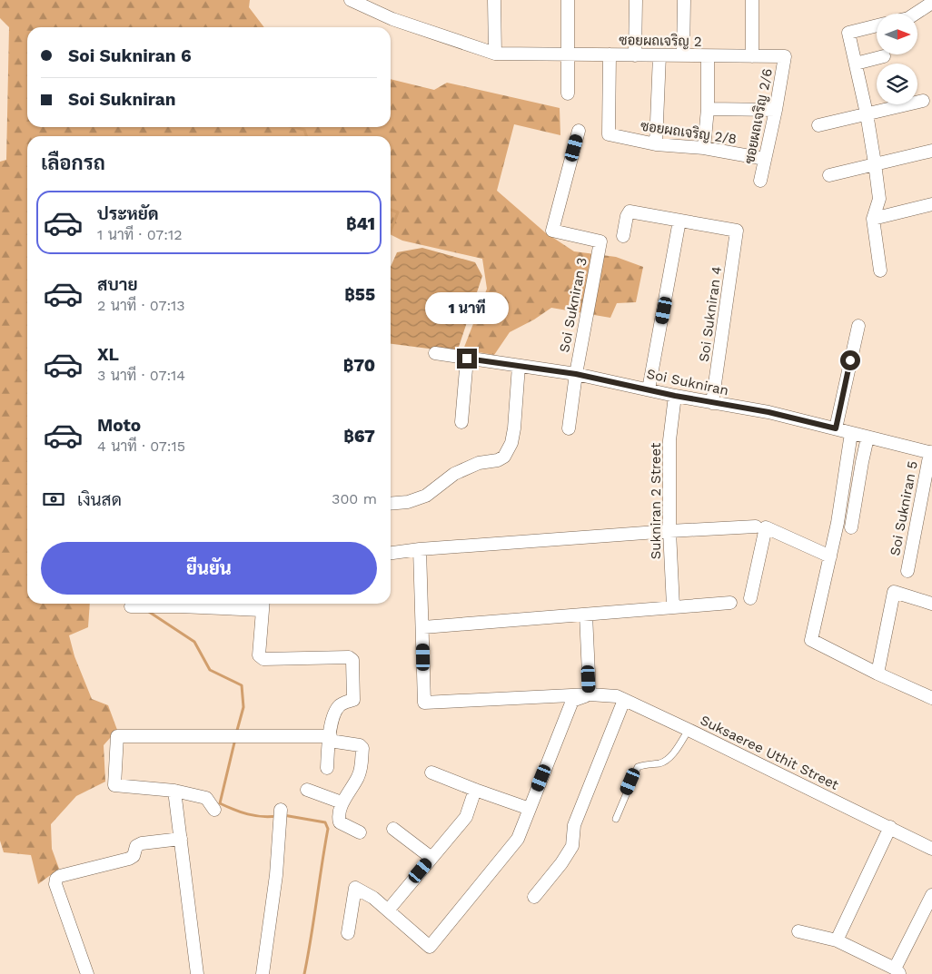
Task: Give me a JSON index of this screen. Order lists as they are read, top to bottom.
{
  "streets": {
    "street": [
      "ซอยผถเจริญ 2",
      "ซอยผถเจริญ 2/6",
      "ซอยผถเจริญ 2/8",
      "Soi Sukniran 3",
      "Soi Sukniran 4",
      "Soi Sukniran",
      "Sukniran 2 Street",
      "Soi Sukniran 5",
      "Suksaeree Uthit Street"
    ]
  },
  "crossings": [
    ["ซอยผถเจริญ 2", "ซอยผถเจริญ 2/6"],
    ["ซอยผถเจริญ 2", "ซอยผถเจริญ 2/8"],
    ["ซอยผถเจริญ 2/6", "ซอยผถเจริญ 2/8"],
    ["Soi Sukniran 3", "Soi Sukniran"],
    ["Soi Sukniran 4", "Soi Sukniran"],
    ["Soi Sukniran", "Sukniran 2 Street"],
    ["Soi Sukniran", "Soi Sukniran 5"]
  ],
  "north": "right",
  "page": {
    "banner": ["Soi Sukniran 6", "Soi Sukniran"],
    "heading": "เลือกรถ",
    "list": [
      {
        "name": "ประหยัด",
        "note": "1 นาที · 07:12",
        "value": "฿41"
      },
      {
        "name": "สบาย",
        "note": "2 นาที · 07:13",
        "value": "฿55"
      },
      {
        "name": "XL",
        "note": "3 นาที · 07:14",
        "value": "฿70"
      },
      {
        "name": "Moto",
        "note": "4 นาที · 07:15",
        "value": "฿67"
      }
    ],
    "bubble": "1 นาที",
    "pay": ["เงินสด", "300 m"],
    "buttons": "ยืนยัน"
  }
}
